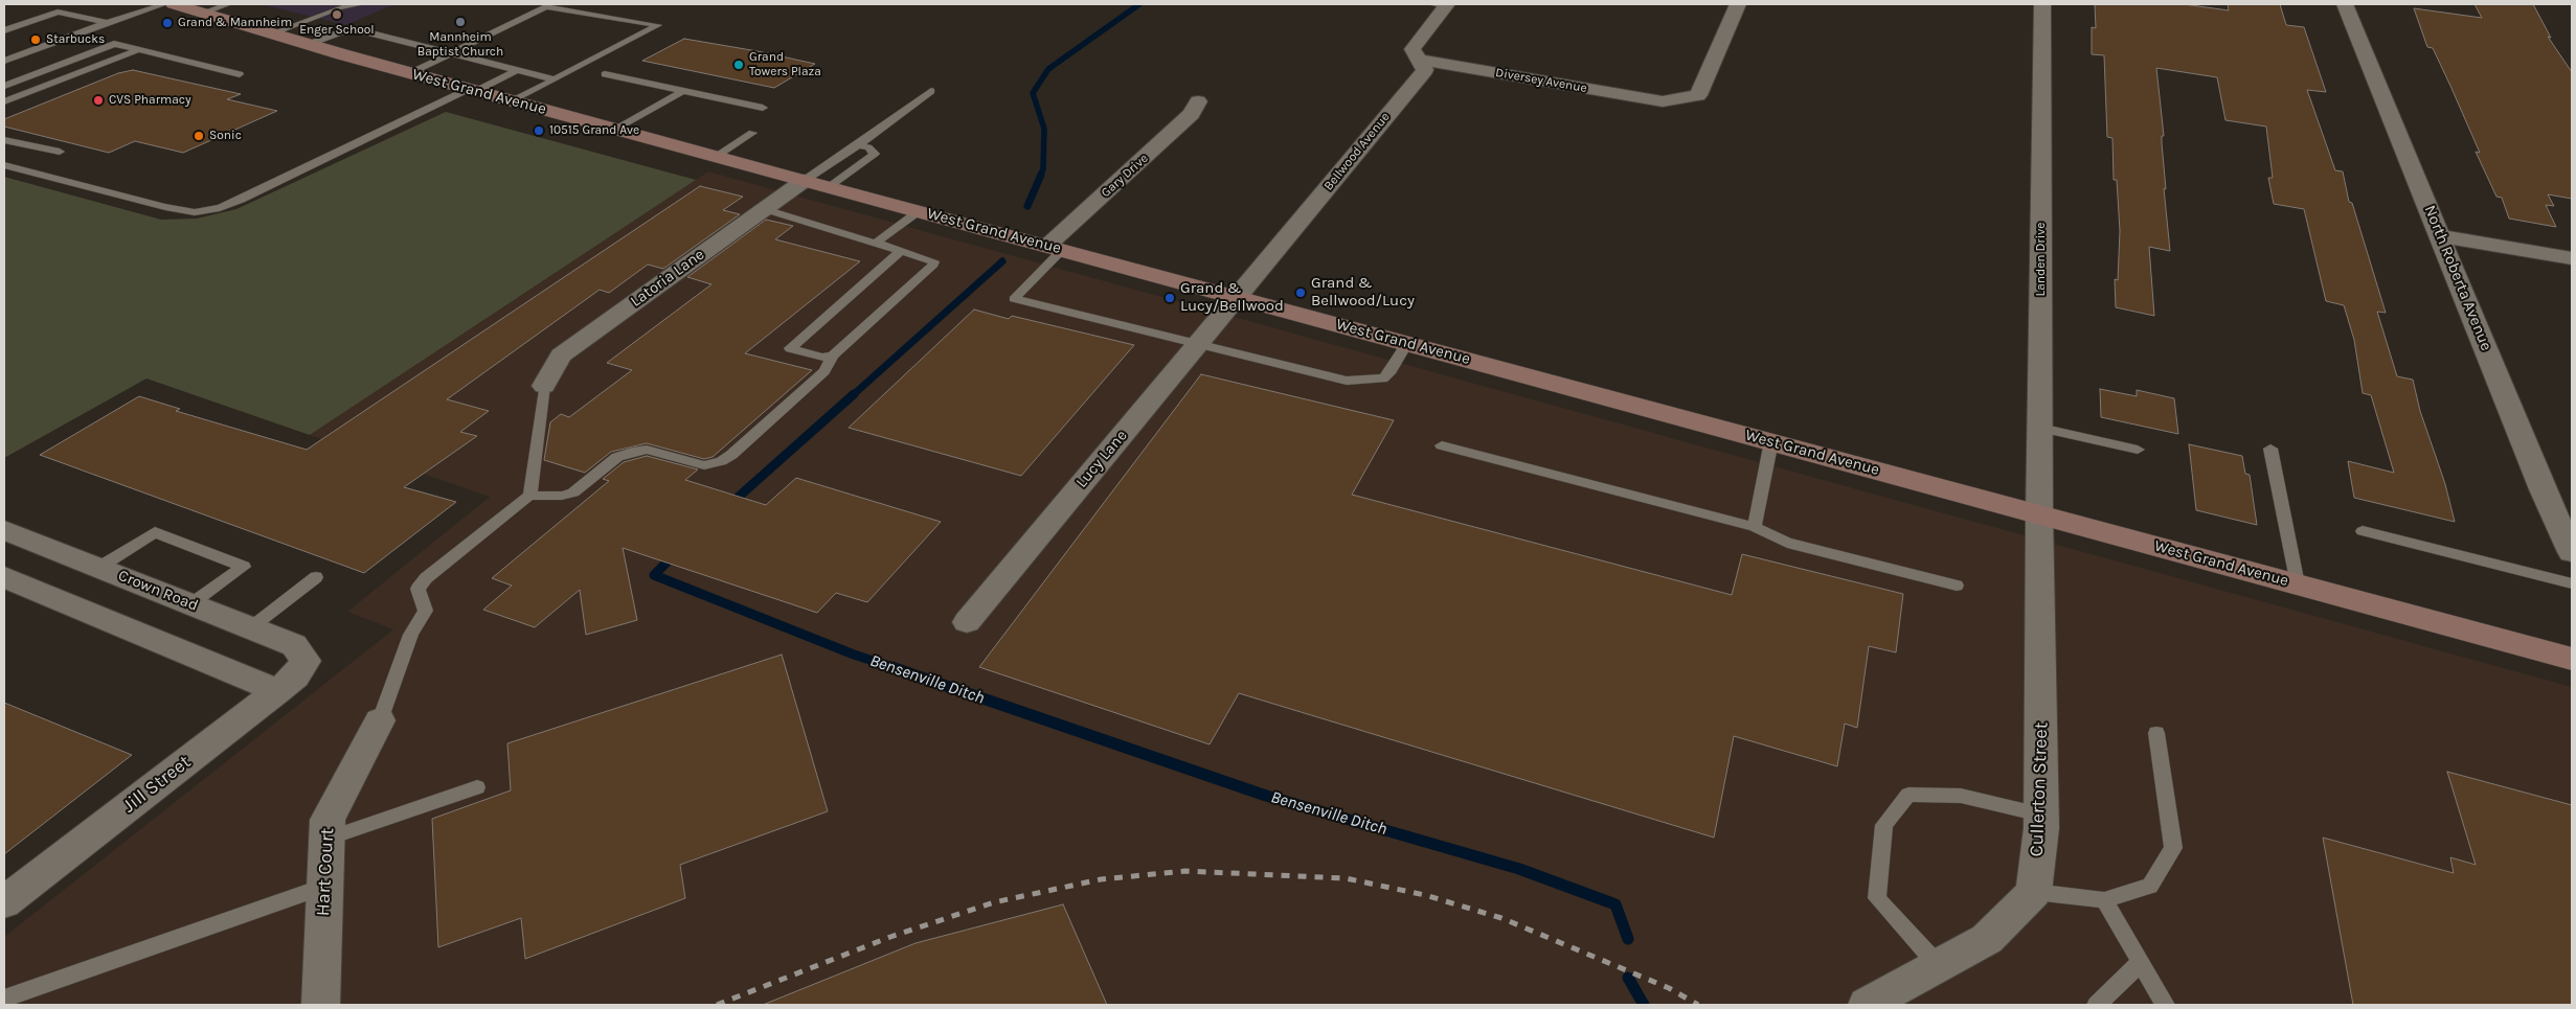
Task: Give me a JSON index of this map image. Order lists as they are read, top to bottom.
{
  "streets": {
    "main road": ["West Grand Avenue"],
    "street": [
      "Diversey Avenue",
      "Bellwood Avenue",
      "Gary Drive",
      "Landen Drive",
      "Latoria Lane",
      "North Roberta Avenue",
      "Lucy Lane",
      "Crown Road",
      "Jill Street",
      "Cullerton Street",
      "Hart Court"
    ]
  },
  "crossings": [
    ["Diversey Avenue", "Bellwood Avenue"],
    ["West Grand Avenue", "Bellwood Avenue"],
    ["West Grand Avenue", "Gary Drive"],
    ["West Grand Avenue", "Landen Drive"],
    ["West Grand Avenue", "Latoria Lane"],
    ["West Grand Avenue", "Lucy Lane"],
    ["West Grand Avenue", "Cullerton Street"],
    ["Bellwood Avenue", "Lucy Lane"],
    ["Landen Drive", "Cullerton Street"],
    ["Crown Road", "Jill Street"]
  ],
  "water": ["Bensenville Ditch"],
  "places": [
    "Enger School",
    "Mannheim Baptist Church",
    "Grand & Mannheim",
    "Starbucks",
    "Grand Towers Plaza",
    "CVS Pharmacy",
    "10515 Grand Ave",
    "Sonic",
    "Grand & Bellwood/Lucy",
    "Grand & Lucy/Bellwood"
  ]
}
